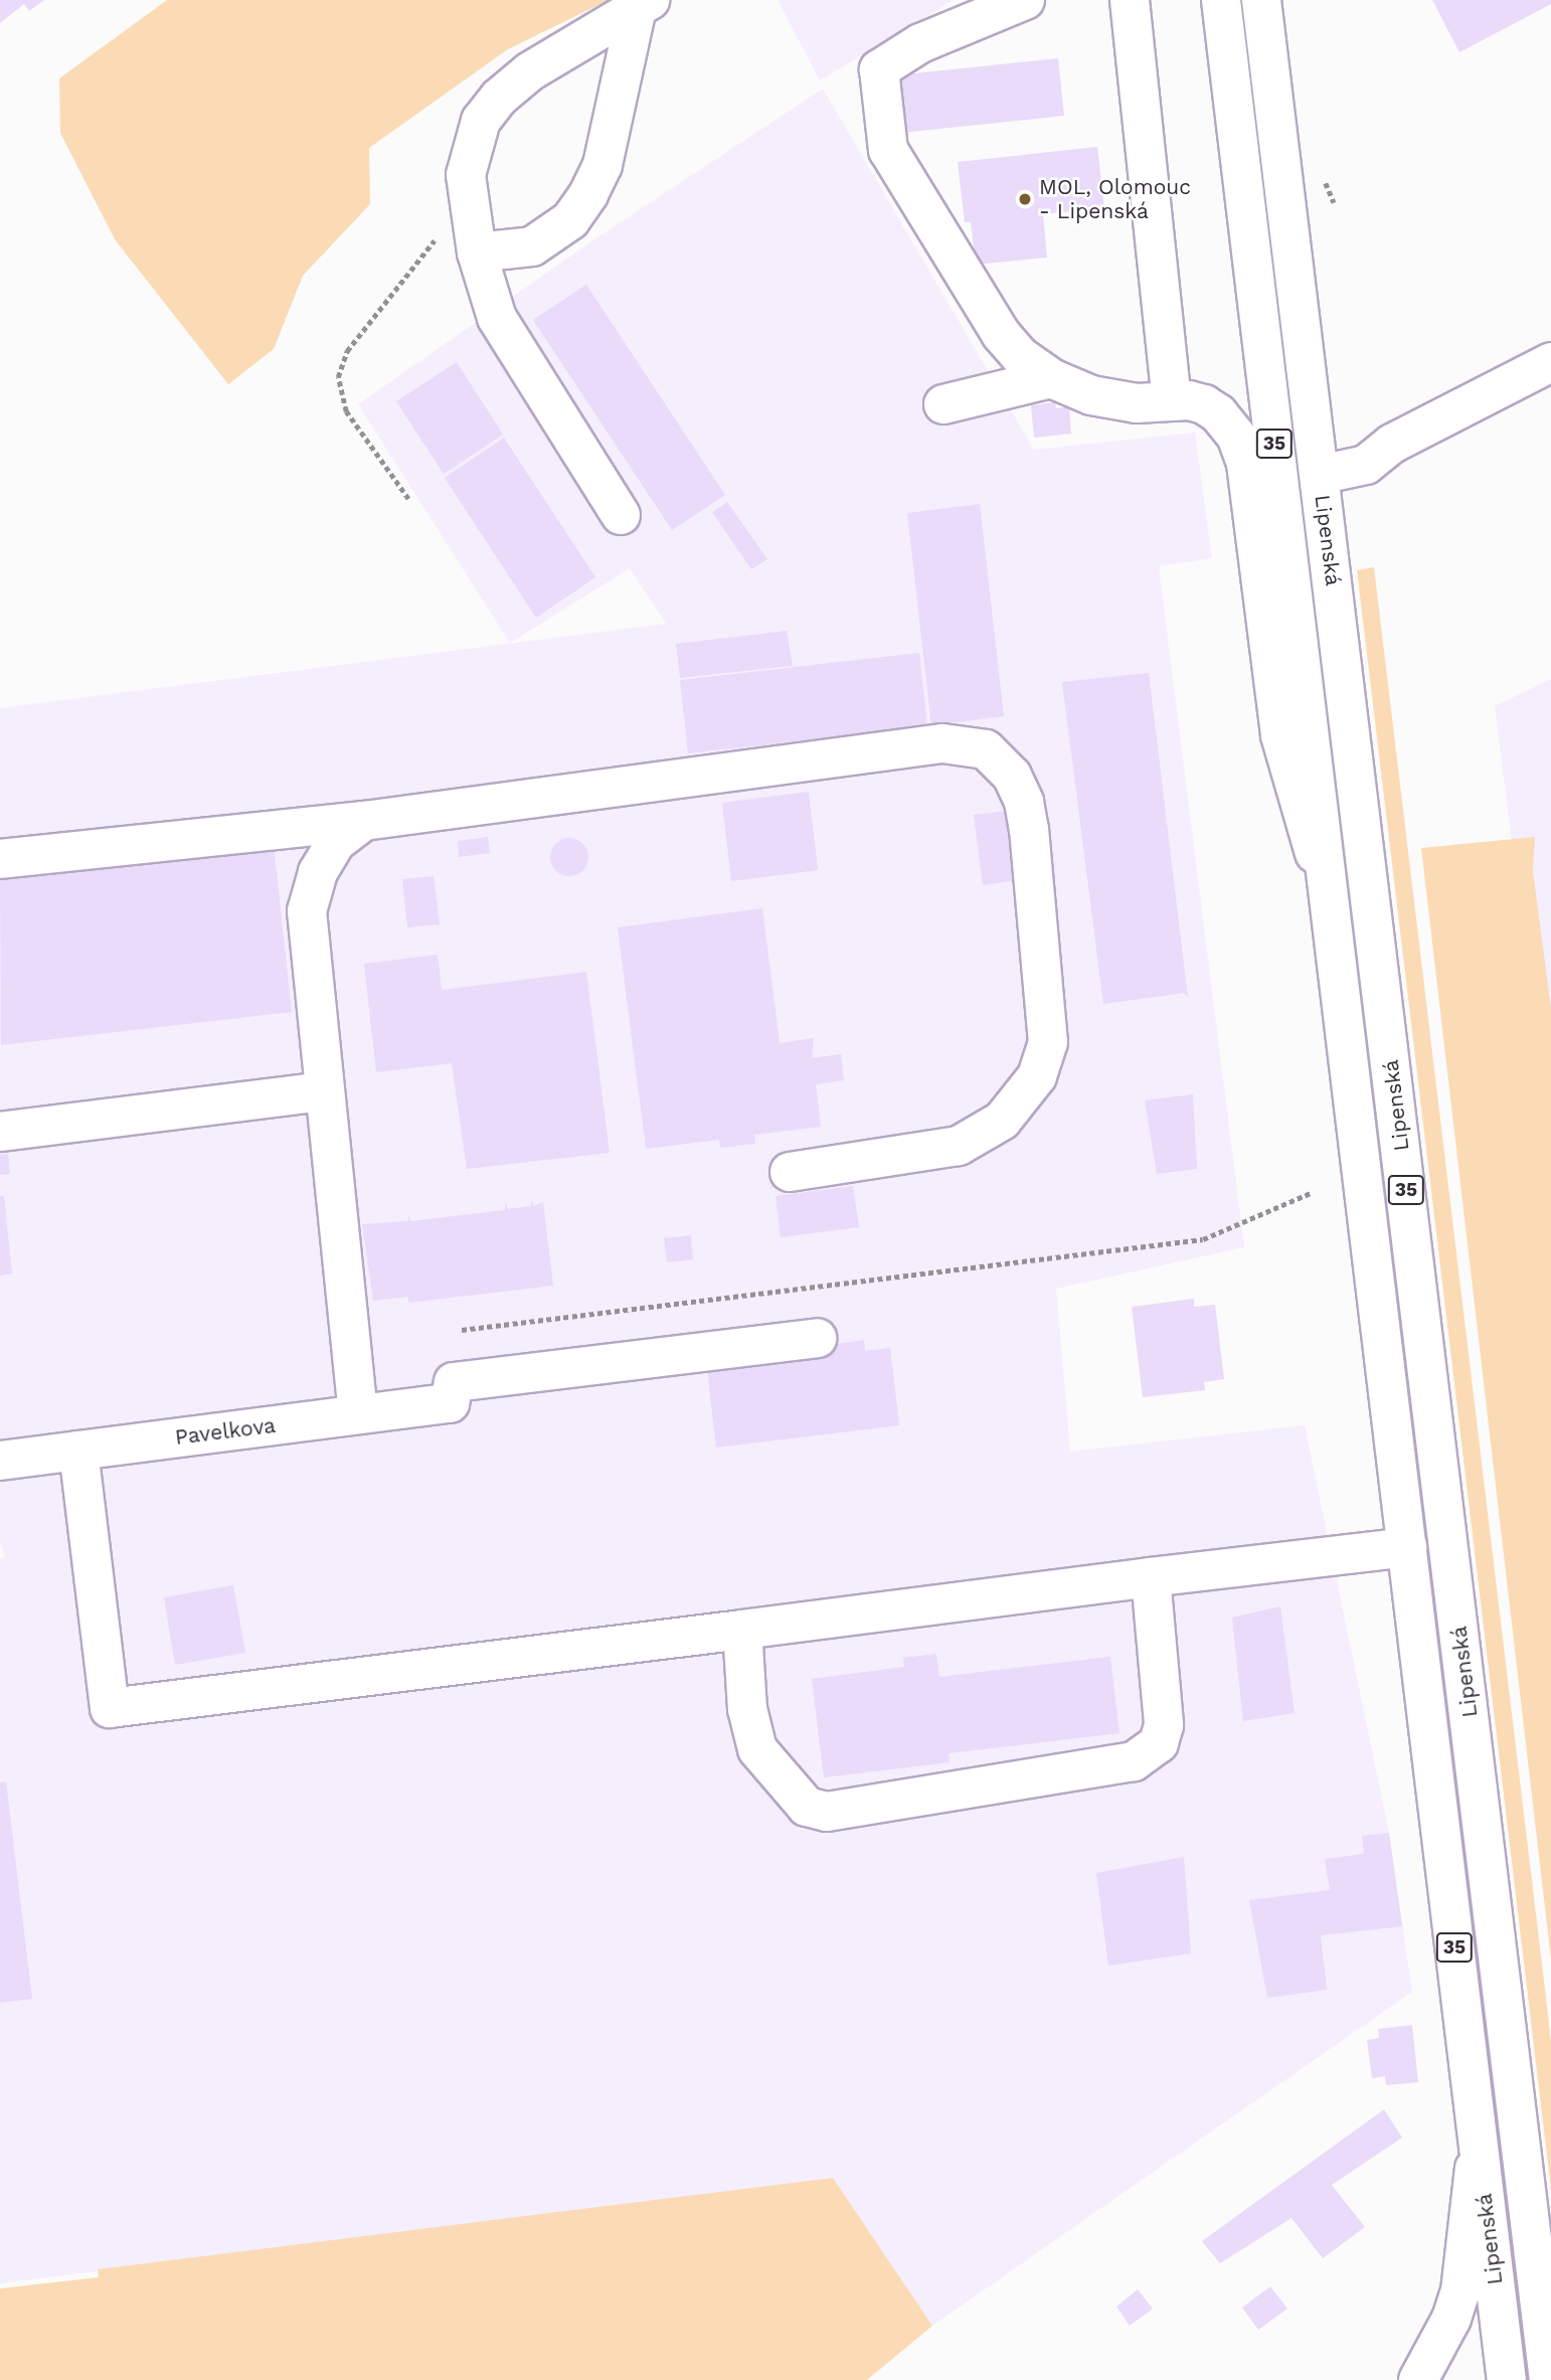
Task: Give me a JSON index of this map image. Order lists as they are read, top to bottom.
{
  "streets": {
    "main road": ["35", "Lipenská", "Pavelkova"]
  },
  "places": ["MOL, Olomouc - Lipenská"]
}
